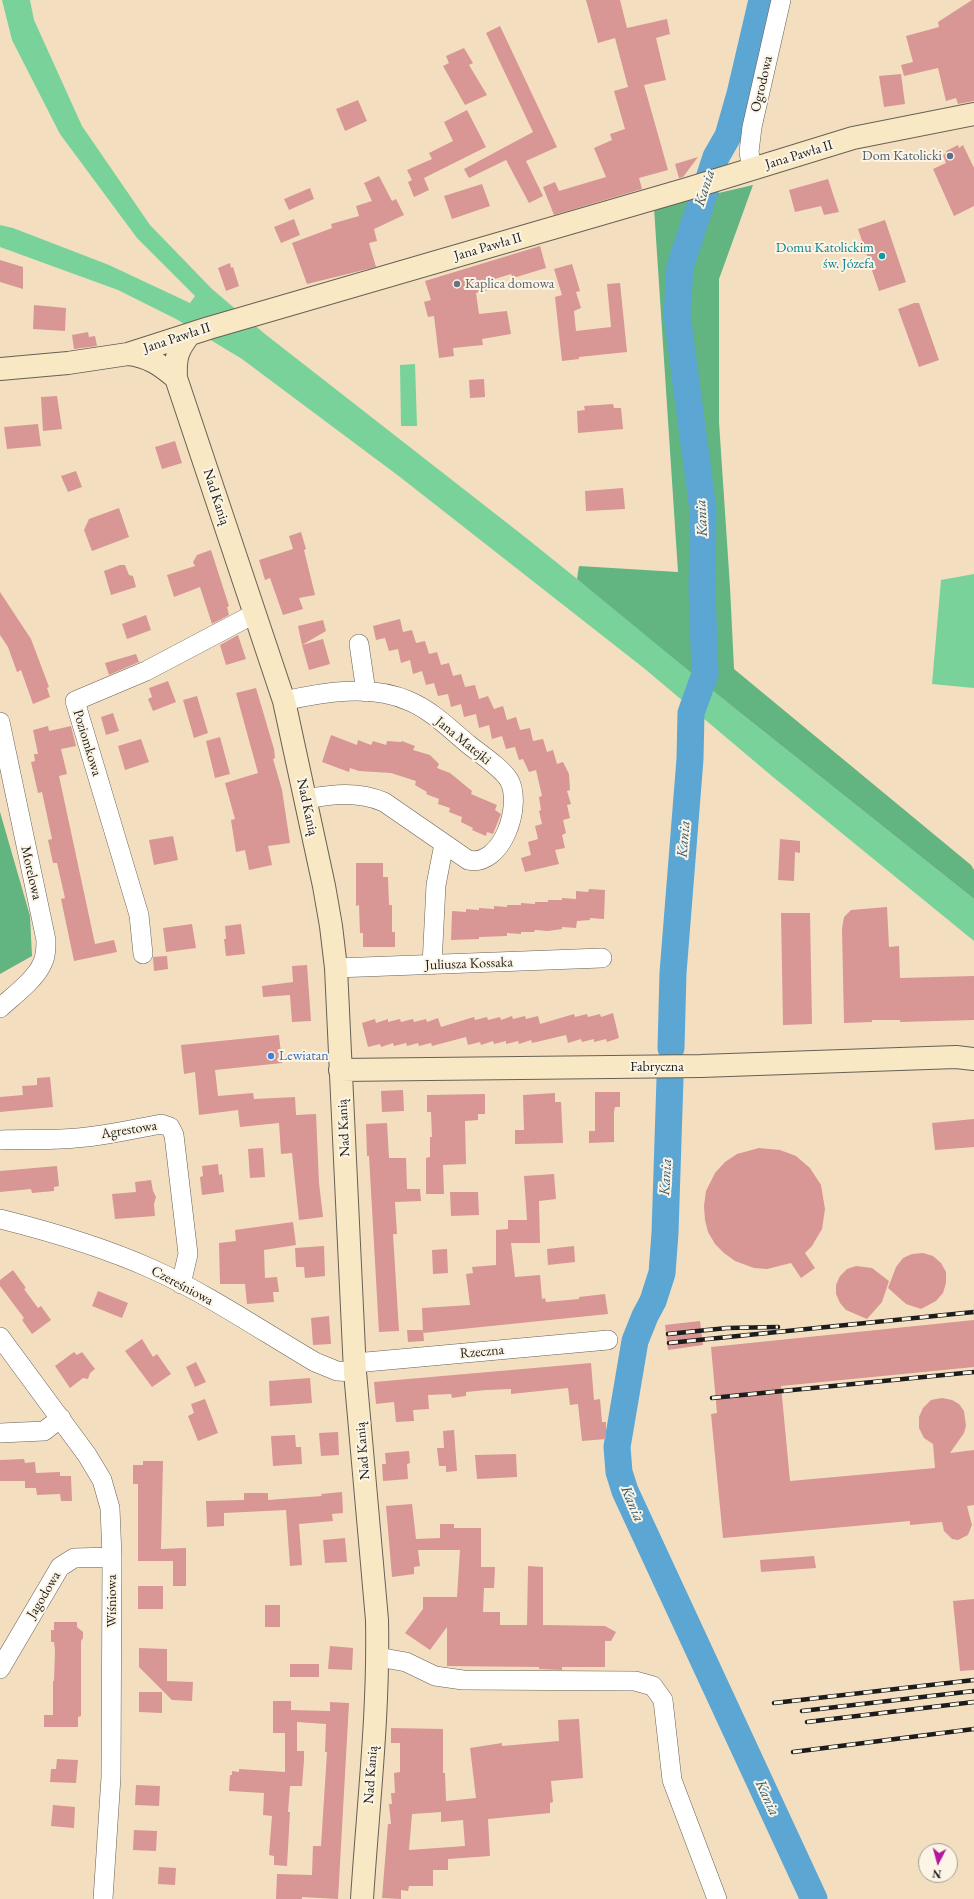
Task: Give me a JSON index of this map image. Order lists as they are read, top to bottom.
{
  "streets": {
    "street": [
      "Ogrodowa",
      "Jana Pawła II",
      "Nad Kanią",
      "Jana Matejki",
      "Poziomkowa",
      "Morelowa",
      "Juliusza Kossaka",
      "Fabryczna",
      "Agrestowa",
      "Czereśniowa",
      "Rzeczna",
      "Jagodowa",
      "Wiśniowa"
    ]
  },
  "crossings": [
    ["Ogrodowa", "Jana Pawła II"],
    ["Jana Pawła II", "Nad Kanią"],
    ["Nad Kanią", "Jana Matejki"],
    ["Nad Kanią", "Poziomkowa"],
    ["Nad Kanią", "Juliusza Kossaka"],
    ["Nad Kanią", "Fabryczna"],
    ["Nad Kanią", "Czereśniowa"],
    ["Nad Kanią", "Rzeczna"],
    ["Agrestowa", "Czereśniowa"],
    ["Czereśniowa", "Rzeczna"],
    ["Jagodowa", "Wiśniowa"]
  ],
  "water": ["Kania"],
  "places": [
    "Dom Katolicki",
    "Domu Katolickim św. Józefa",
    "Kaplica domowa",
    "Lewiatan"
  ],
  "north": "bottom"
}
